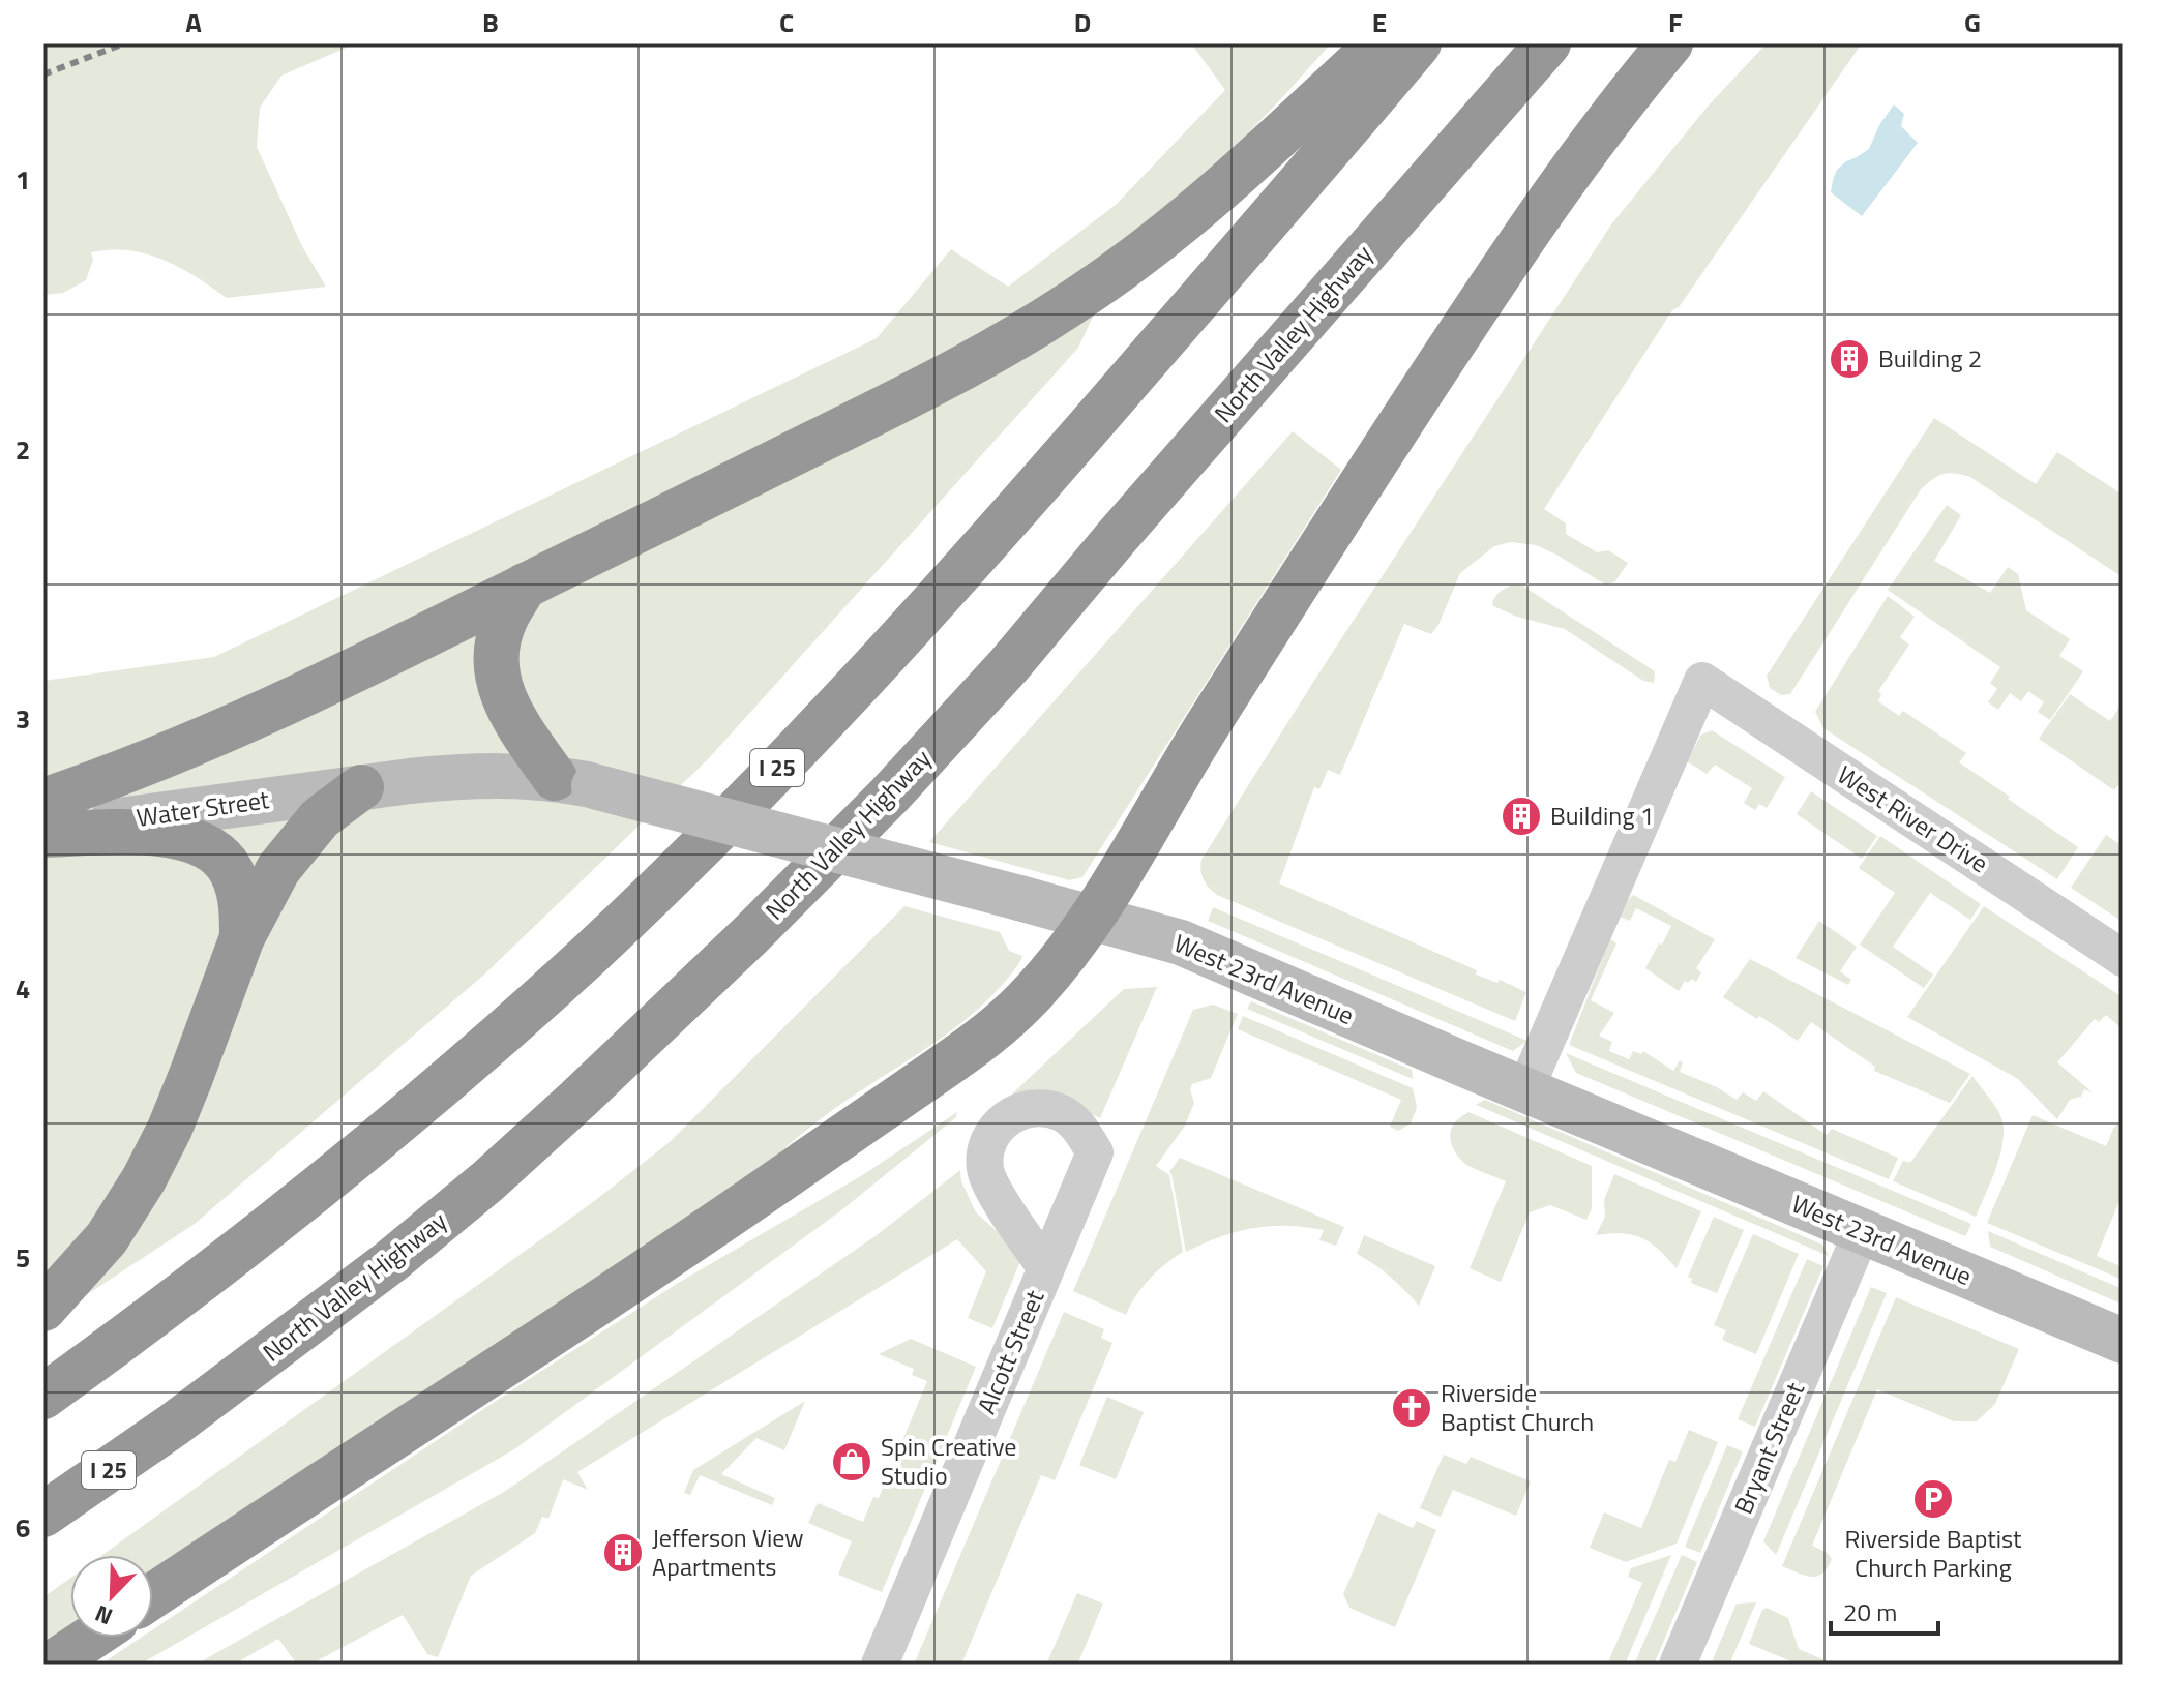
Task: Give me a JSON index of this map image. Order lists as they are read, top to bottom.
{
  "streets": {
    "highway": ["North Valley Highway", "I 25"],
    "street": [
      "Water Street",
      "West River Drive",
      "West 23rd Avenue",
      "Alcott Street",
      "Bryant Street"
    ]
  },
  "crossings": [
    ["Water Street", "West 23rd Avenue"],
    ["West River Drive", "West 23rd Avenue"],
    ["West 23rd Avenue", "Bryant Street"]
  ],
  "places": {
    "building": ["Building 2", "Building 1", "Jefferson View Apartments"],
    "church": ["Riverside Baptist Church"],
    "shop": ["Spin Creative Studio"],
    "parking": ["Riverside Baptist Church Parking"]
  },
  "scale_bar": "20 m",
  "north": "bottom left",
  "grid": {
    "columns": [
      "A",
      "B",
      "C",
      "D",
      "E",
      "F",
      "G"
    ],
    "rows": [
      "1",
      "2",
      "3",
      "4",
      "5",
      "6"
    ]
  }
}
